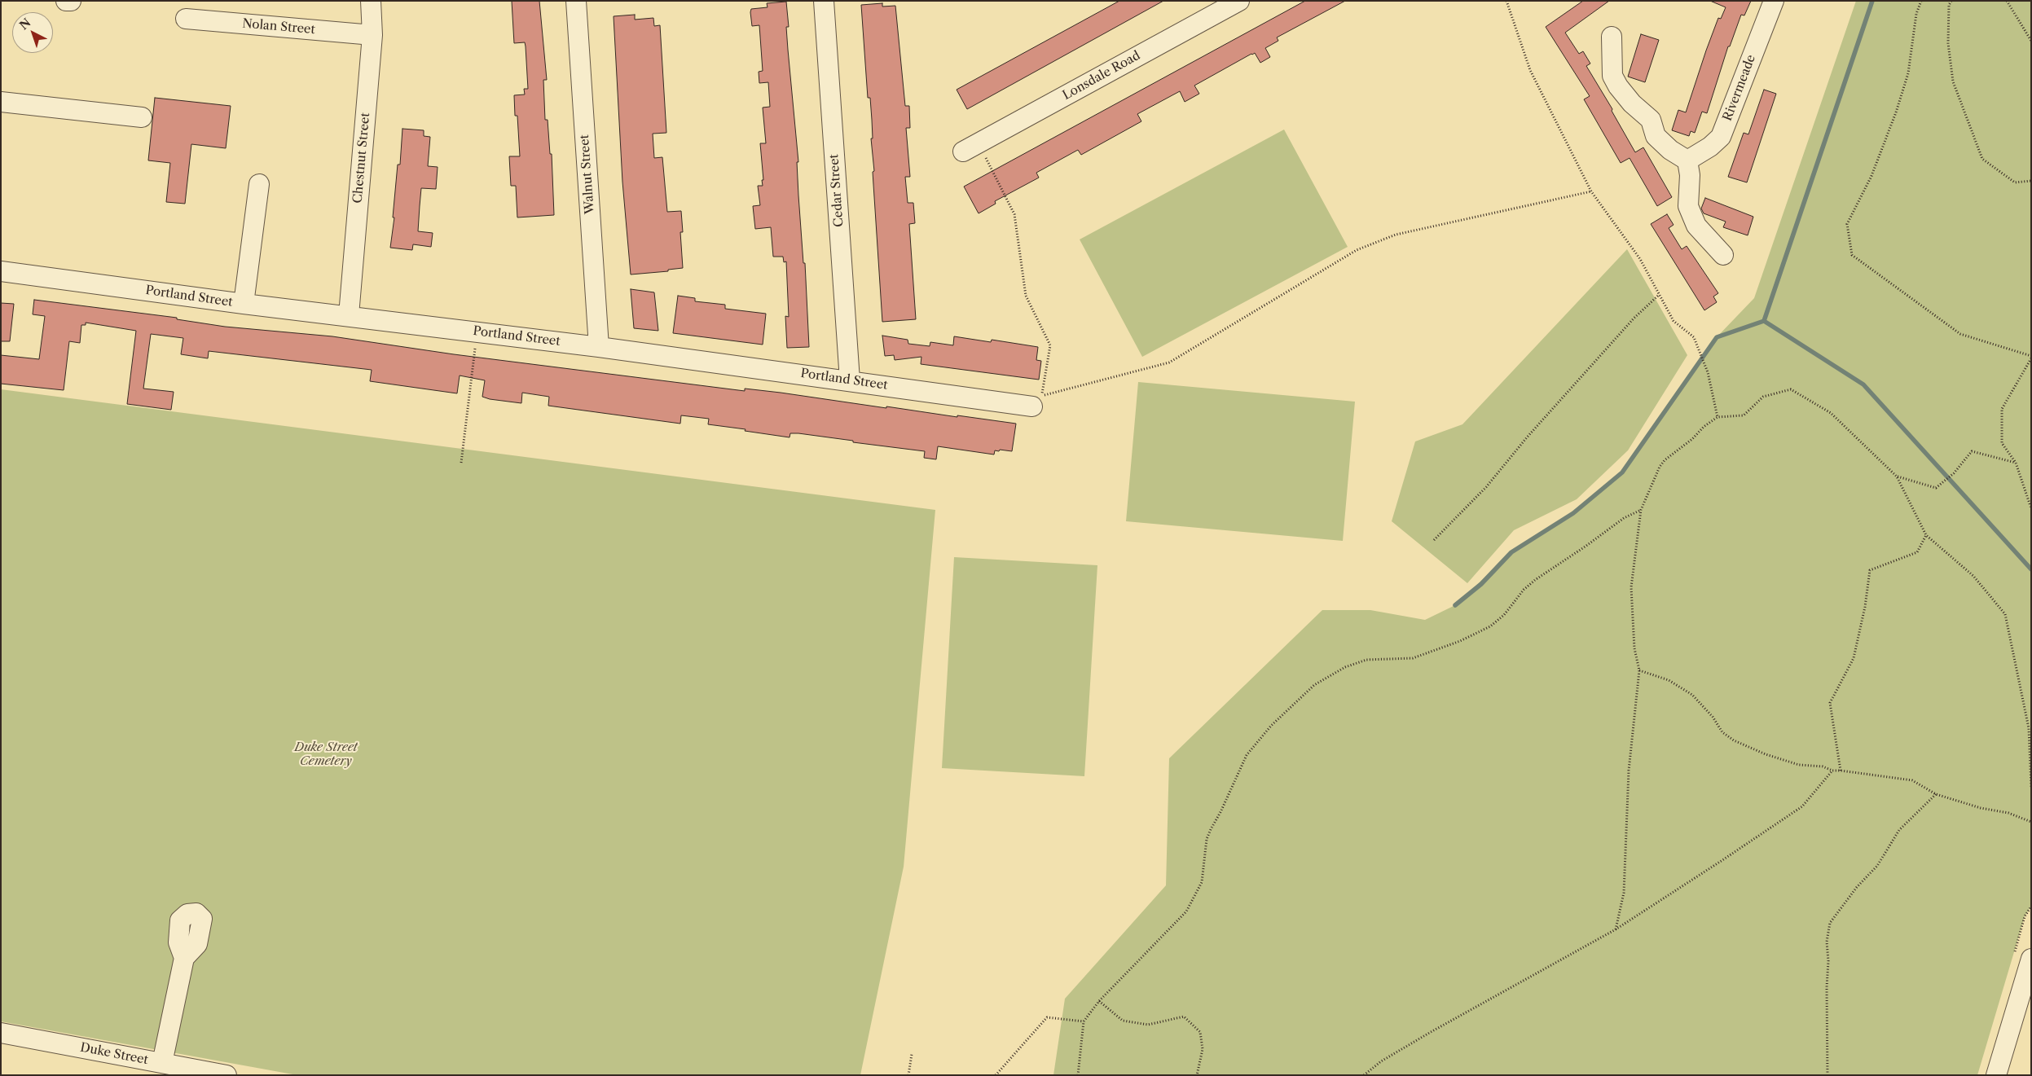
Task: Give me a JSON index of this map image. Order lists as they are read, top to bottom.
{
  "streets": {
    "street": [
      "Nolan Street",
      "Lonsdale Road",
      "Rivermeade",
      "Chestnut Street",
      "Walnut Street",
      "Cedar Street",
      "Portland Street",
      "Duke Street"
    ]
  },
  "crossings": [
    ["Nolan Street", "Chestnut Street"],
    ["Chestnut Street", "Portland Street"],
    ["Walnut Street", "Portland Street"],
    ["Cedar Street", "Portland Street"]
  ],
  "parks": ["Duke Street Cemetery"],
  "north": "top left"
}
